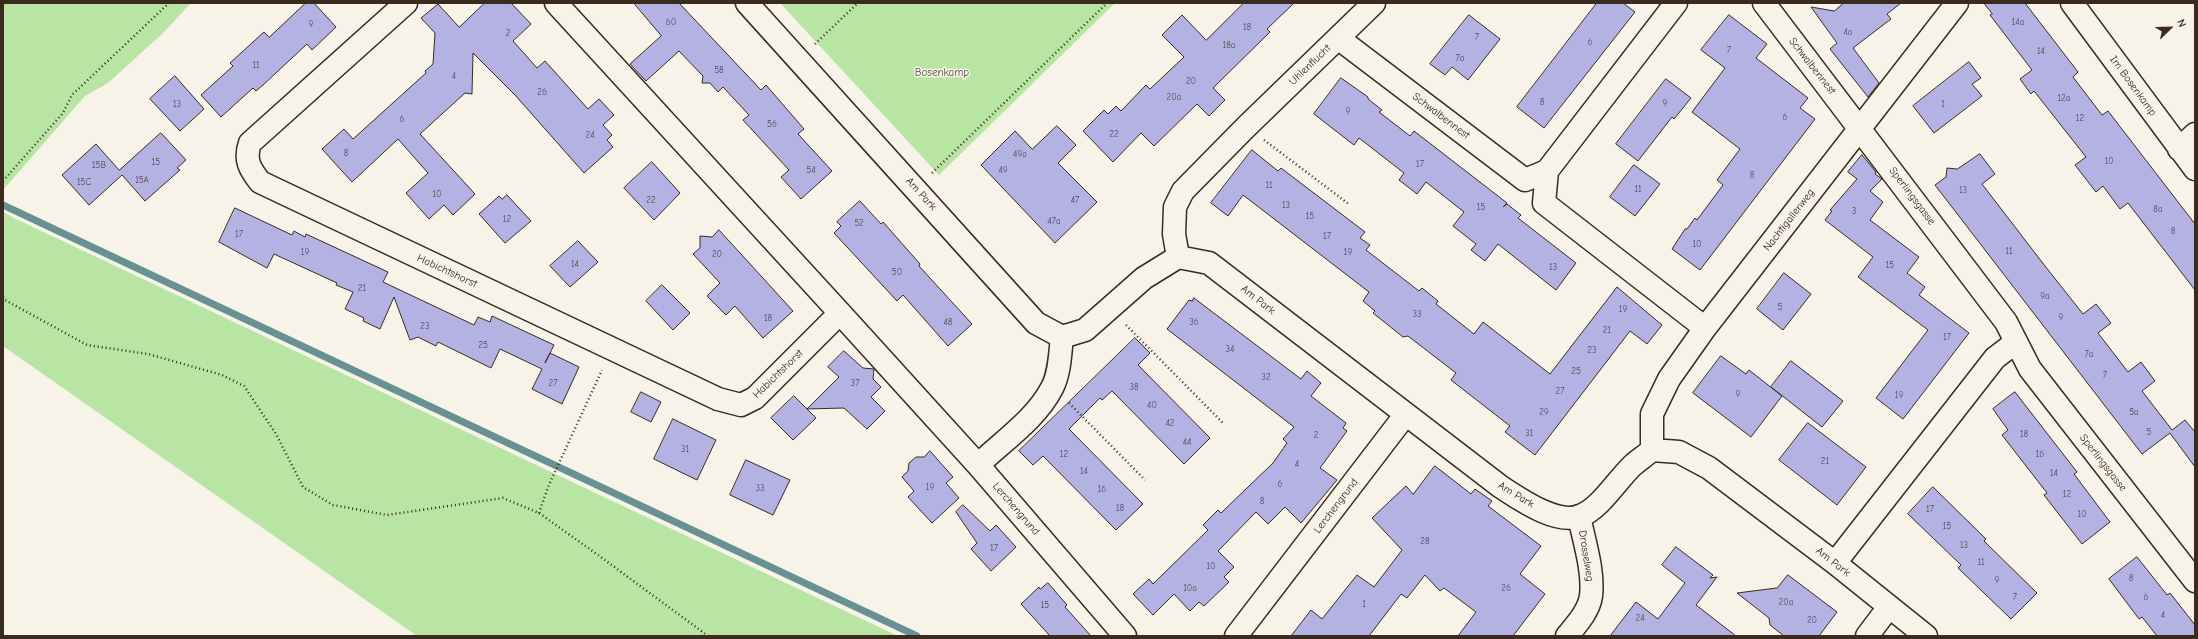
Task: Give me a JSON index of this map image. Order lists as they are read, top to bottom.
{
  "streets": {
    "street": [
      "Uhlenflucht",
      "Schwalbennest",
      "Im Bosenkamp",
      "Am Park",
      "Sperlingsgasse",
      "Nachtigallenweg",
      "Habichtshorst",
      "Lerchengrund",
      "Drosselweg"
    ]
  },
  "crossings": [
    ["Uhlenflucht", "Schwalbennest"],
    ["Uhlenflucht", "Am Park"],
    ["Schwalbennest", "Sperlingsgasse"],
    ["Schwalbennest", "Nachtigallenweg"],
    ["Am Park", "Nachtigallenweg"],
    ["Am Park", "Lerchengrund"],
    ["Am Park", "Drosselweg"],
    ["Sperlingsgasse", "Nachtigallenweg"]
  ],
  "parks": ["Bosenkamp"],
  "house_numbers": [
    "60",
    "14a",
    "9",
    "18",
    "4a",
    "2",
    "7",
    "6",
    "18a",
    "7",
    "14",
    "7a",
    "11",
    "58",
    "4",
    "20",
    "26",
    "20a",
    "12a",
    "8",
    "9",
    "13",
    "1",
    "9",
    "6",
    "12",
    "6",
    "56",
    "22",
    "24",
    "8",
    "49a",
    "10",
    "15",
    "17",
    "15B",
    "54",
    "49",
    "8",
    "15A",
    "15C",
    "11",
    "11",
    "13",
    "10",
    "22",
    "47",
    "13",
    "15",
    "8a",
    "3",
    "15",
    "12",
    "47a",
    "52",
    "8",
    "17",
    "17",
    "10",
    "11",
    "19",
    "19",
    "20",
    "14",
    "15",
    "13",
    "50",
    "21",
    "9a",
    "5",
    "19",
    "33",
    "9",
    "18",
    "48",
    "36",
    "23",
    "21",
    "17",
    "25",
    "34",
    "23",
    "7a",
    "25",
    "7",
    "32",
    "27",
    "37",
    "38",
    "27",
    "9",
    "19",
    "40",
    "29",
    "5a",
    "42",
    "5",
    "31",
    "18",
    "2",
    "44",
    "31",
    "12",
    "16",
    "21",
    "4",
    "14",
    "14",
    "6",
    "19",
    "33",
    "16",
    "12",
    "8",
    "18",
    "17",
    "10",
    "15",
    "28",
    "13",
    "17",
    "11",
    "10",
    "8",
    "9",
    "10a",
    "26",
    "7",
    "6",
    "20a",
    "1",
    "15",
    "4",
    "24",
    "20"
  ],
  "north": "top right"
}
